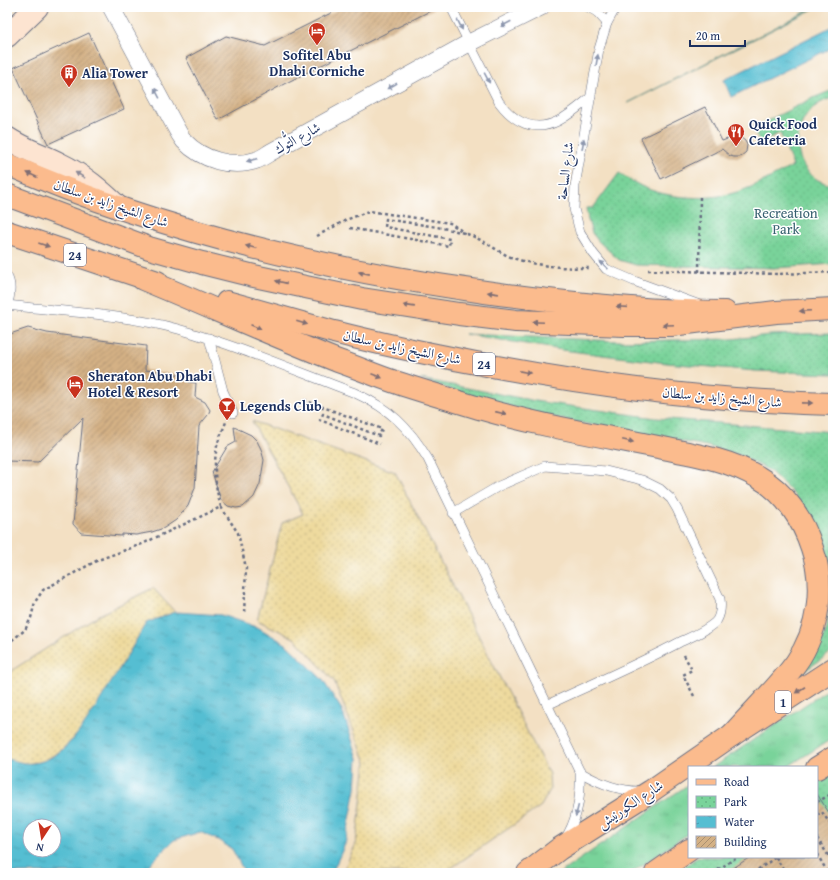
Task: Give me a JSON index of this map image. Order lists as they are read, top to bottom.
{
  "streets": {
    "main road": [
      "شارع الشيخ زايد بن سلطان",
      "24",
      "1",
      "شارع الكورنيش"
    ],
    "street": ["شارع التُّوك"],
    "lane": ["شارع الساحة"]
  },
  "crossings": [
    ["شارع الساحة", "شارع الشيخ زايد بن سلطان"]
  ],
  "one_way": ["شارع الساحة"],
  "parks": ["Recreation Park"],
  "places": {
    "hotel": ["Sofitel Abu Dhabi Corniche", "Sheraton Abu Dhabi Hotel & Resort"],
    "building": ["Alia Tower"],
    "restaurant": ["Quick Food Cafeteria"],
    "bar": ["Legends Club"]
  },
  "legend": [
    "Road",
    "Park",
    "Water",
    "Building"
  ],
  "scale_bar": "20 m",
  "north": "bottom"
}
